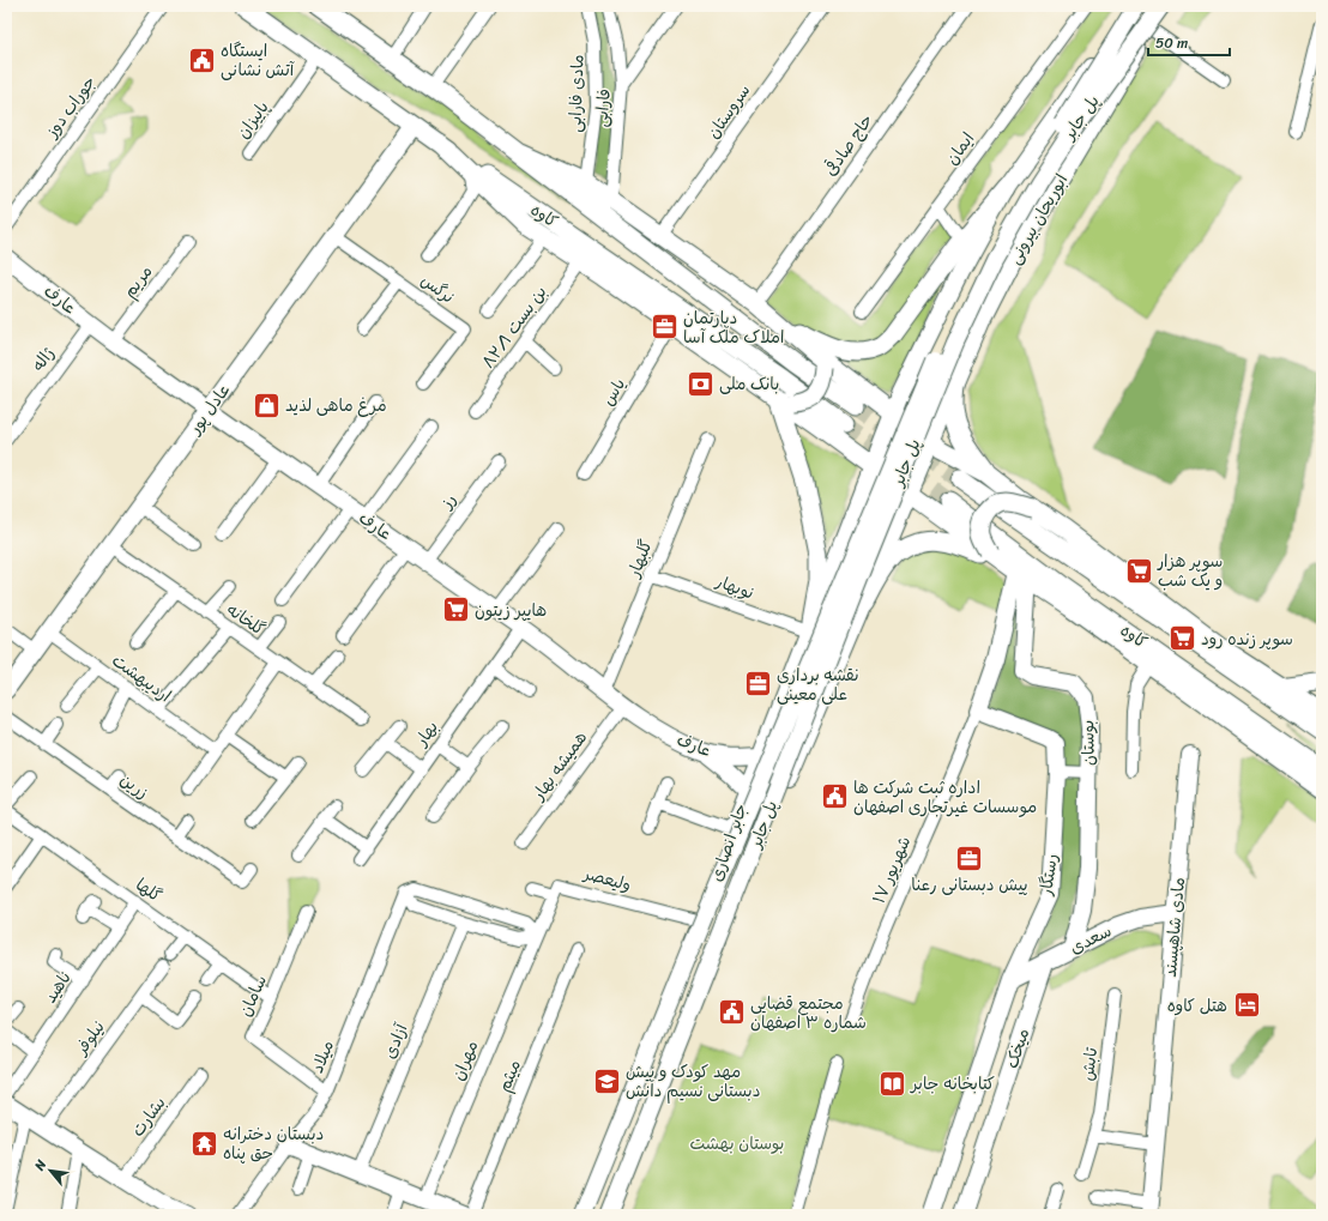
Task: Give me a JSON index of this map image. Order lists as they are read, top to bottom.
{
  "streets": {
    "main road": [
      "پل جابر",
      "کاوه",
      "ابوریحان بیرونی",
      "عارف",
      "عادل پور",
      "بوستان",
      "جابر انصاری",
      "رستگار",
      "مادی شاهپسند",
      "سعدی",
      "میخک"
    ],
    "street": [
      "مادی فارابی",
      "جوراب دوز",
      "فارابی",
      "سروستان",
      "پاییزان",
      "حاج صادقی",
      "ایمان",
      "مریم",
      "نرگس",
      "بن بست ۸۲/۱",
      "ژاله",
      "یاس",
      "رز",
      "گلبهار",
      "نوبهار",
      "گلخانه",
      "اردیبهشت",
      "بهار",
      "همیشه بهار",
      "زرین",
      "۱۷ شهریور",
      "ولیعصر",
      "گلها",
      "ناهید",
      "سامان",
      "نیلوفر",
      "آزادی",
      "میلاد",
      "مهران",
      "تابش",
      "میثم",
      "بشارت"
    ]
  },
  "crossings": [
    ["پل جابر", "ابوریحان بیرونی"],
    ["پل جابر", "جابر انصاری"],
    ["پاییزان", "کاوه"],
    ["کاوه", "عادل پور"],
    ["ابوریحان بیرونی", "جابر انصاری"],
    ["مریم", "عارف"],
    ["نرگس", "عادل پور"],
    ["عارف", "ژاله"],
    ["عارف", "عادل پور"],
    ["عارف", "رز"],
    ["عارف", "گلبهار"],
    ["عارف", "بهار"],
    ["عارف", "همیشه بهار"],
    ["عارف", "جابر انصاری"],
    ["عادل پور", "گلخانه"],
    ["عادل پور", "اردیبهشت"],
    ["گلبهار", "نوبهار"],
    ["نوبهار", "جابر انصاری"],
    ["بوستان", "سعدی"],
    ["جابر انصاری", "ولیعصر"],
    ["۱۷ شهریور", "رستگار"],
    ["رستگار", "سعدی"],
    ["گلها", "ناهید"],
    ["گلها", "سامان"],
    ["مادی شاهپسند", "سعدی"],
    ["سعدی", "میخک"],
    ["سامان", "میلاد"]
  ],
  "parks": ["بوستان بهشت"],
  "places": {
    "public building": ["ایستگاه آتش نشانی", "اداره ثبت شرکت ها موسسات غیرتجاری اصفهان", "مجتمع قضایی شماره ۳ اصفهان"],
    "office": ["دپارتمان املاک ملک آسا", "نقشه برداری علی معینی", "پیش دبستانی رعنا"],
    "bank": ["بانک ملی"],
    "shop": ["مرغ ماهی لذید"],
    "supermarket": ["سوپر هزار و یک شب", "هایپر زیتون", "سوپر زنده رود"],
    "hotel": ["هتل کاوه"],
    "school or university": ["مهد کودک و پیش دبستانی نسیم دانش"],
    "library": ["کتابخانه جابر"],
    "temple": ["دبستان دخترانه حق پناه"]
  },
  "scale_bar": "50 m",
  "north": "top left"
}
